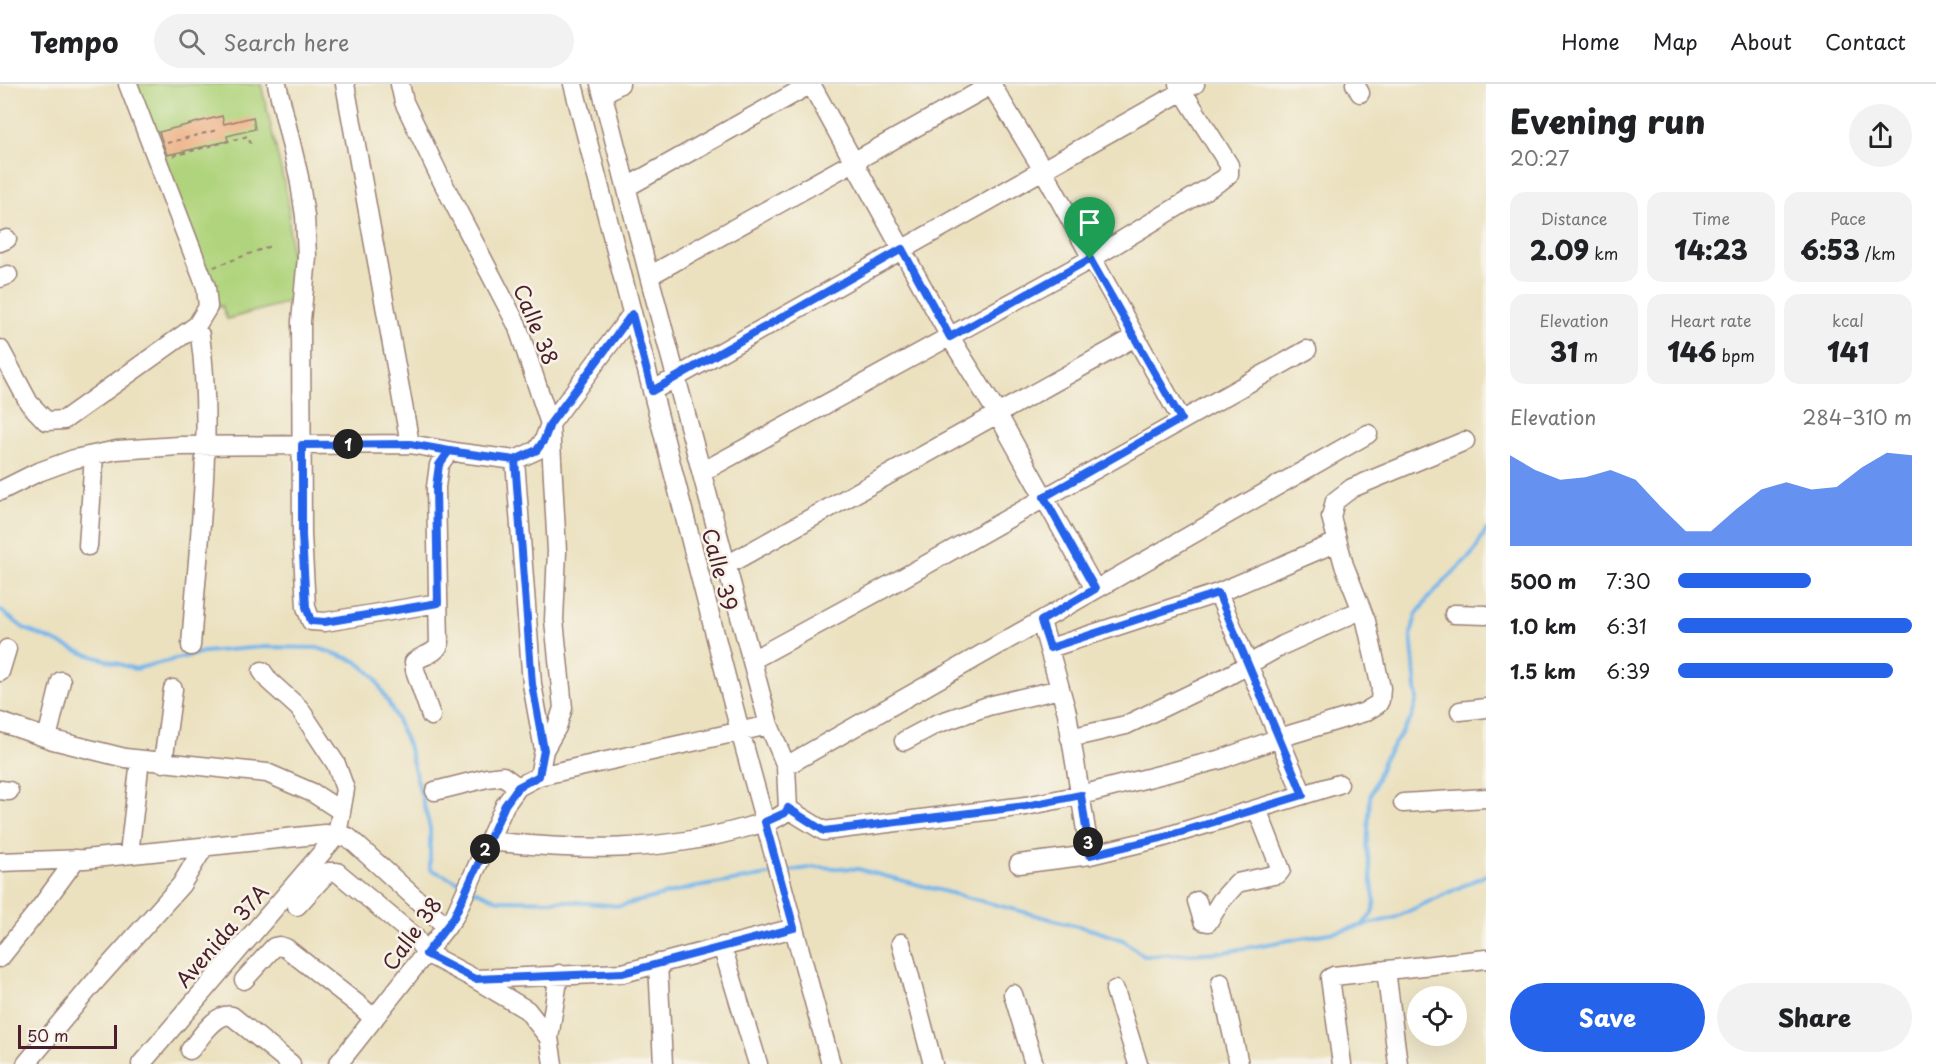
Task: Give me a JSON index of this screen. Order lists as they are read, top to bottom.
{
  "streets": {
    "street": ["Calle 38", "Calle 39", "Avenida 37A"]
  },
  "scale_bar": "50 m",
  "page": {
    "header": "Tempo",
    "search": "Search here",
    "nav": [
      "Home",
      "Map",
      "About",
      "Contact"
    ],
    "heading": ["Evening run", "20:27"],
    "stats": [
      ["Distance", "2.09 km"],
      ["Time", "14:23"],
      ["Pace", "6:53 /km"],
      ["Elevation", "31 m"],
      ["Heart rate", "146 bpm"],
      ["kcal", "141"]
    ],
    "chart": ["Elevation", "284–310 m"],
    "pins": ["1", "3", "2"],
    "list": [
      {
        "name": "500 m",
        "note": "7:30"
      },
      {
        "name": "1.0 km",
        "note": "6:31"
      },
      {
        "name": "1.5 km",
        "note": "6:39"
      }
    ],
    "buttons": ["Save", "Share"],
    "scale": "50 m"
  }
}
